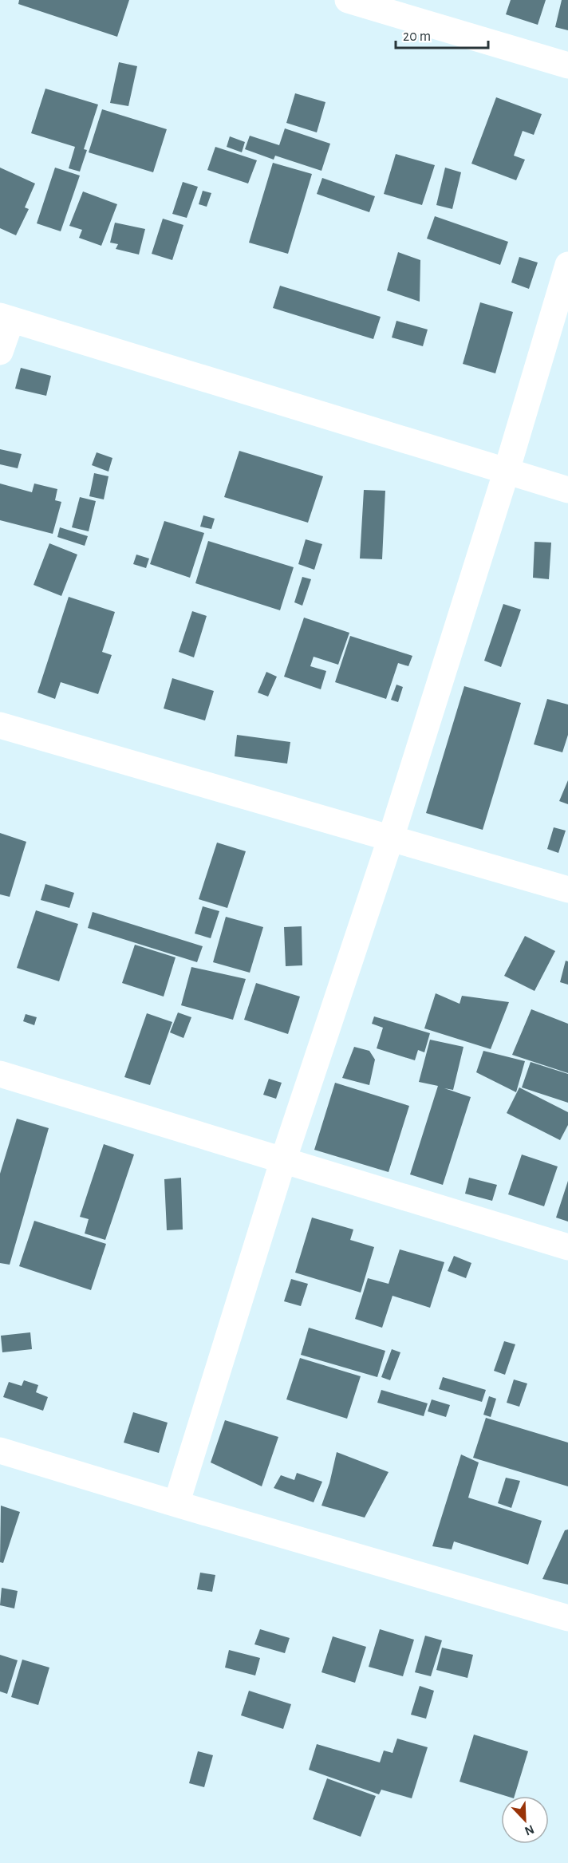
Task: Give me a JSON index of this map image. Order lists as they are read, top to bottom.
{
  "scale_bar": "20 m",
  "north": "bottom right"
}
